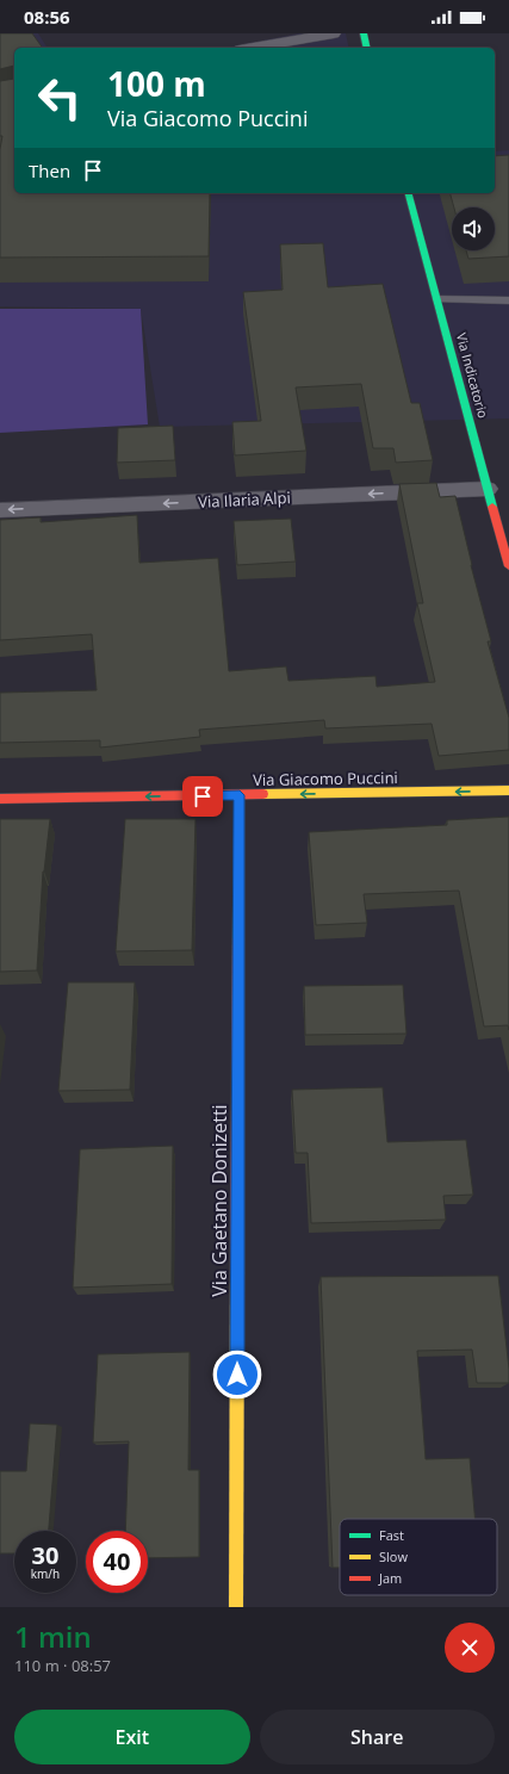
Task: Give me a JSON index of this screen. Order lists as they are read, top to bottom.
{
  "streets": {
    "street": [
      "Via Indicatorio",
      "Via Ilaria Alpi",
      "Via Giacomo Puccini",
      "Via Gaetano Donizetti"
    ]
  },
  "crossings": [
    ["Via Indicatorio", "Via Ilaria Alpi"],
    ["Via Giacomo Puccini", "Via Gaetano Donizetti"]
  ],
  "one_way": ["Via Ilaria Alpi", "Via Giacomo Puccini"],
  "legend": ["Fast", "Slow", "Jam"],
  "page": {
    "status": "08:56",
    "turn": ["100 m", "Via Giacomo Puccini"],
    "then": "Then",
    "speed": "30 km/h",
    "limit": "40",
    "heading": ["1 min", "110 m · 08:57"],
    "buttons": ["Exit", "Share"]
  }
}
